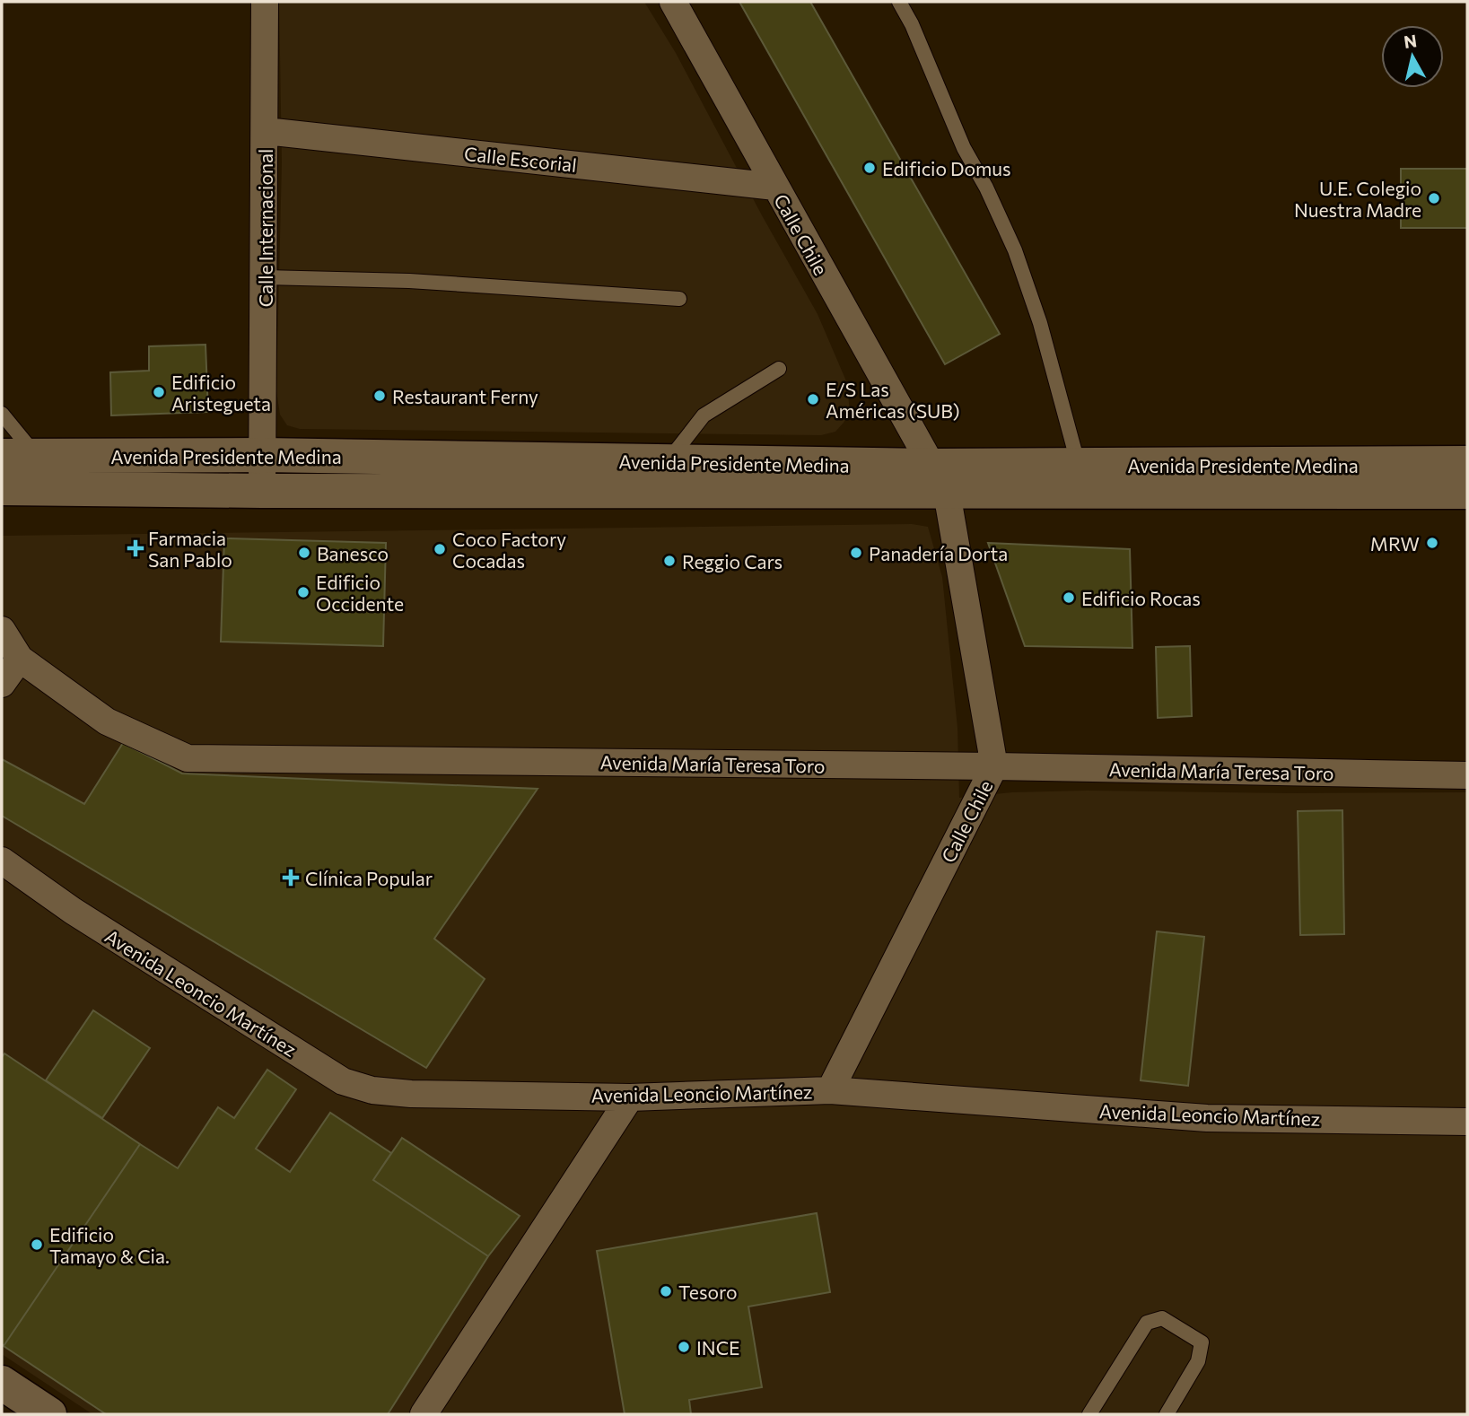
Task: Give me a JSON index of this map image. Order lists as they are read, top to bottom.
{
  "streets": {
    "street": [
      "Calle Escorial",
      "Calle Internacional",
      "Calle Chile",
      "Avenida Presidente Medina",
      "Avenida María Teresa Toro",
      "Avenida Leoncio Martínez"
    ]
  },
  "crossings": [
    ["Calle Escorial", "Calle Internacional"],
    ["Calle Escorial", "Calle Chile"],
    ["Calle Internacional", "Avenida Presidente Medina"],
    ["Calle Chile", "Avenida Presidente Medina"],
    ["Calle Chile", "Avenida María Teresa Toro"],
    ["Calle Chile", "Avenida Leoncio Martínez"]
  ],
  "places": {
    "other": [
      "Edificio Domus",
      "U.E. Colegio Nuestra Madre",
      "Edificio Aristegueta",
      "Restaurant Ferny",
      "E/S Las Américas (SUB)",
      "MRW",
      "Coco Factory Cocadas",
      "Banesco",
      "Panadería Dorta",
      "Reggio Cars",
      "Edificio Occidente",
      "Edificio Rocas",
      "Edificio Tamayo & Cia.",
      "Tesoro",
      "INCE"
    ],
    "health": ["Farmacia San Pablo", "Clínica Popular"]
  },
  "north": "top"
}
